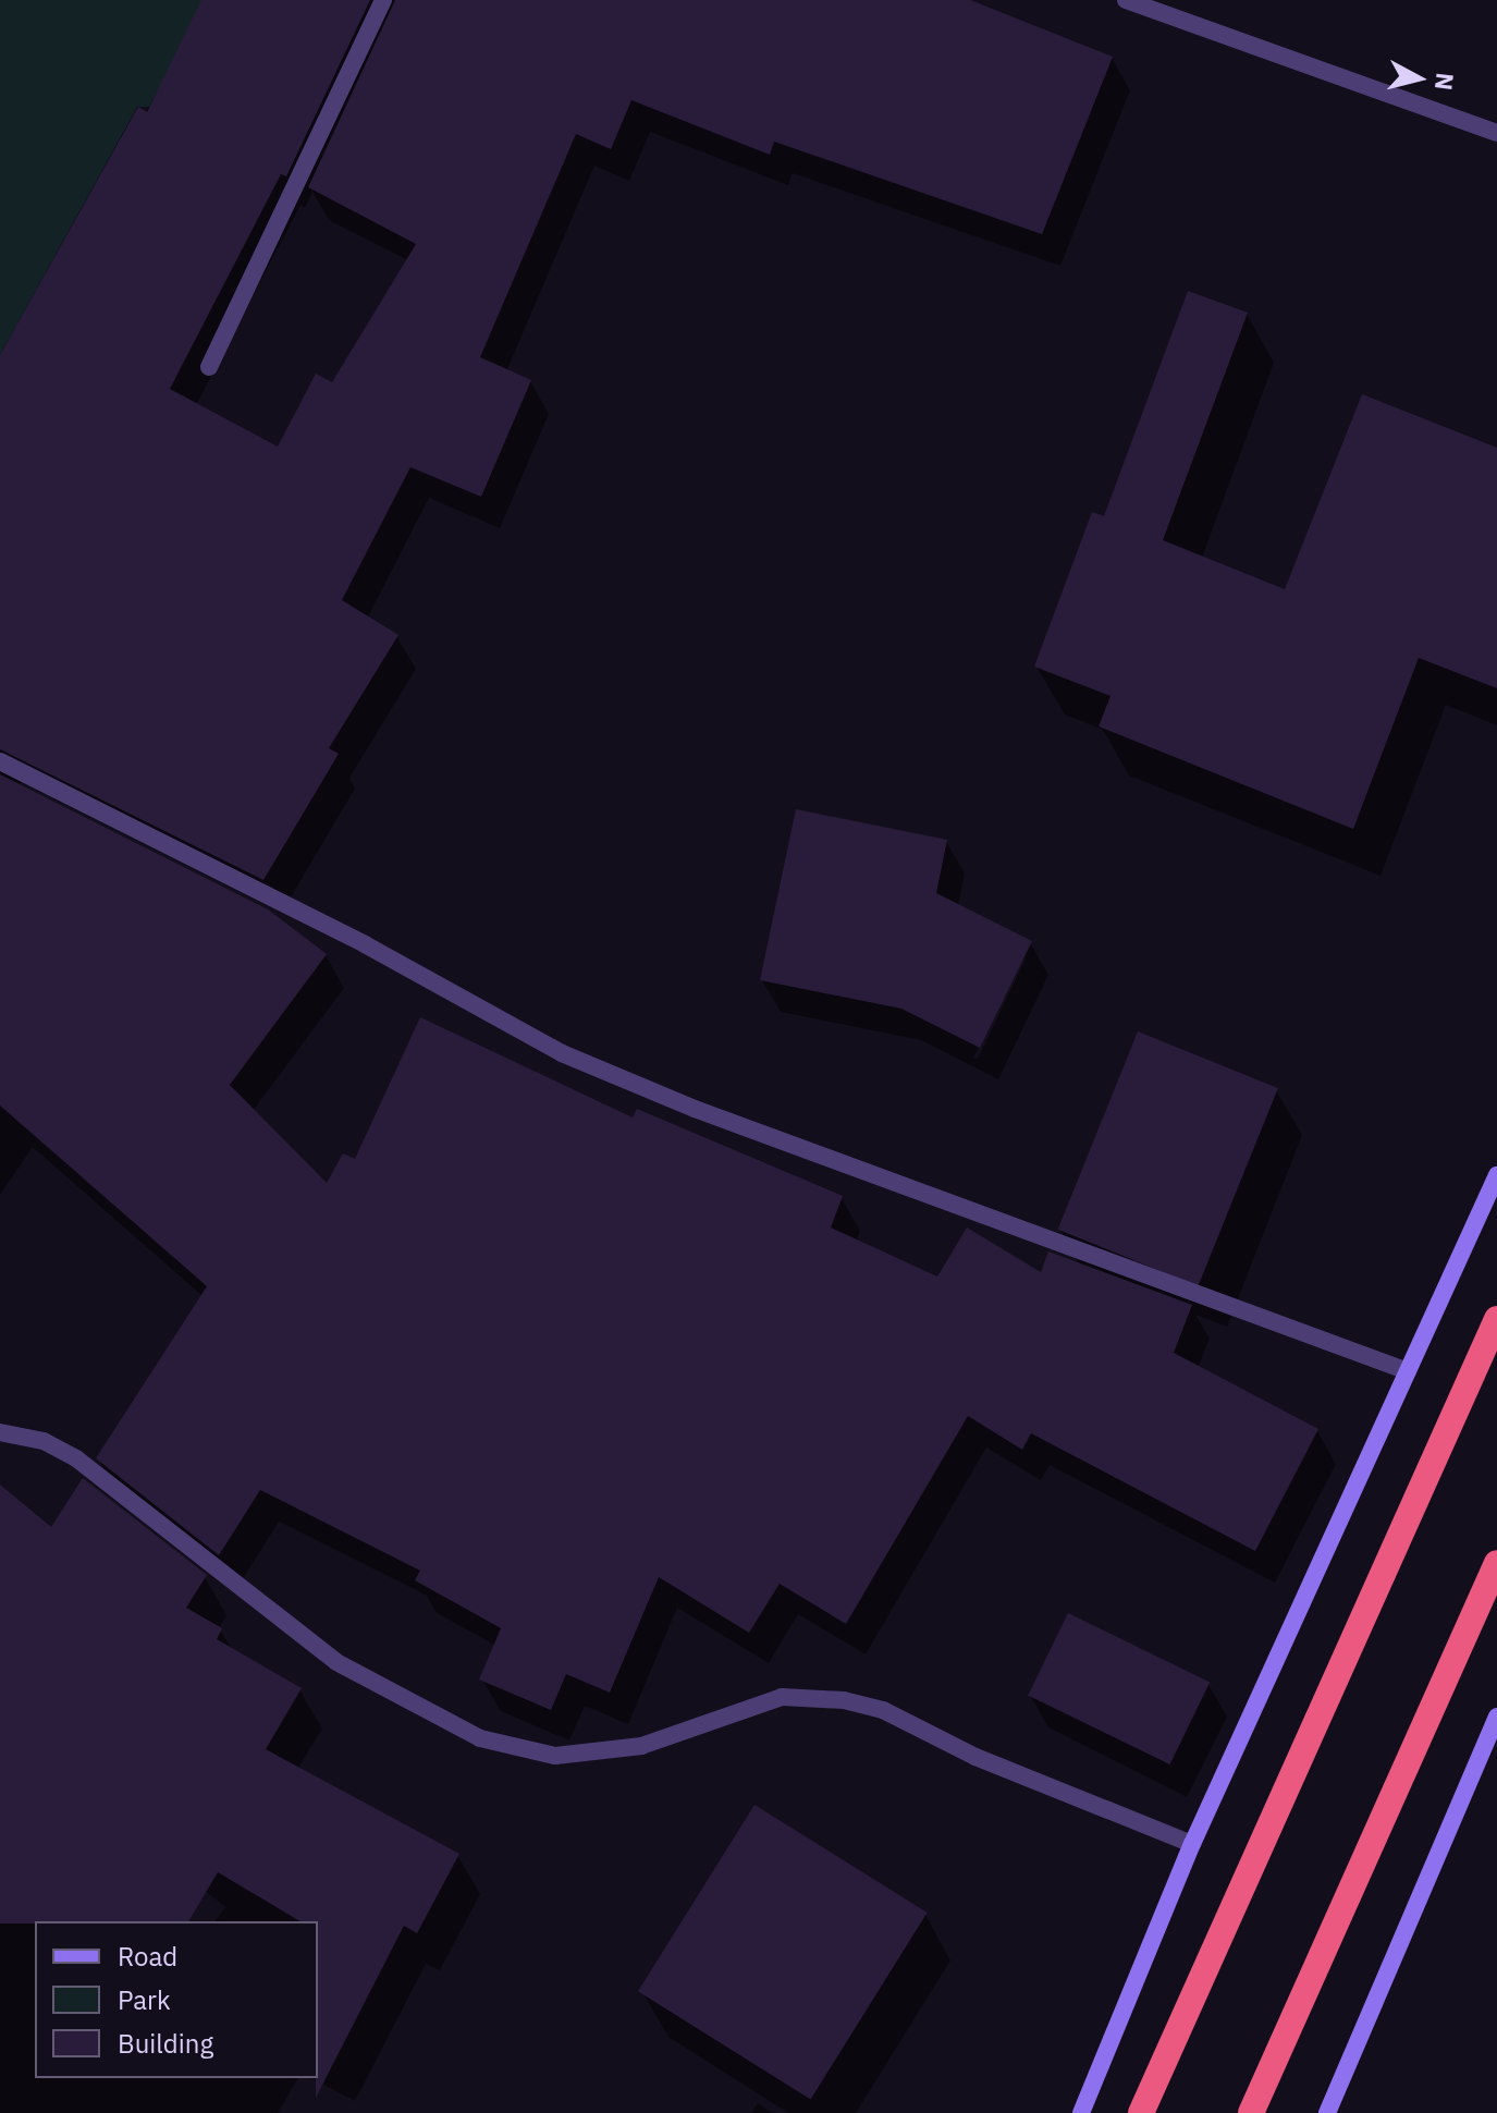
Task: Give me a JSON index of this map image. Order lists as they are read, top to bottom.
{
  "legend": ["Road", "Park", "Building"],
  "north": "right"
}
